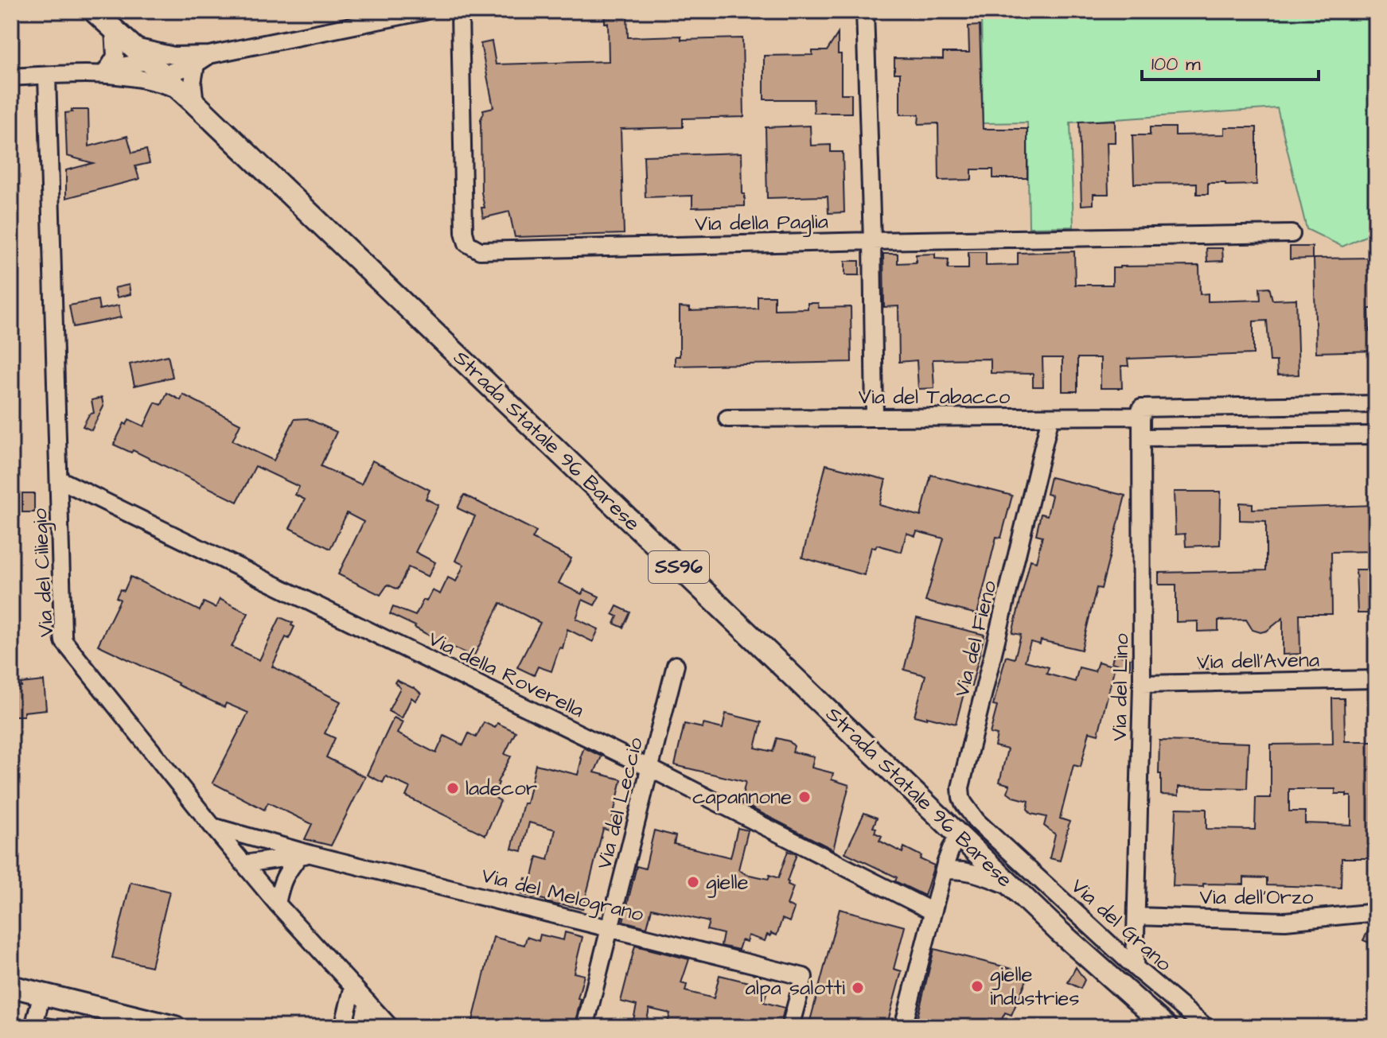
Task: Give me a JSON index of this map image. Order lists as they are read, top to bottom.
{
  "streets": {
    "main road": ["Strada Statale 96 Barese", "SS96"],
    "street": [
      "Via della Paglia",
      "Via del Tabacco",
      "Via del Ciliegio",
      "Via del Fieno",
      "Via dell'Avena",
      "Via della Roverella",
      "Via del Lino",
      "Via del Leccio",
      "Via del Melograno",
      "Via dell'Orzo",
      "Via del Grano"
    ]
  },
  "crossings": [
    ["Via del Tabacco", "Via del Fieno"],
    ["Via del Tabacco", "Via del Lino"],
    ["Via del Ciliegio", "Via della Roverella"],
    ["Via del Ciliegio", "Via del Melograno"],
    ["Via del Fieno", "Via del Grano"],
    ["Via dell'Avena", "Via del Lino"],
    ["Via della Roverella", "Via del Leccio"],
    ["Via del Lino", "Via dell'Orzo"],
    ["Via del Lino", "Via del Grano"],
    ["Via del Leccio", "Via del Melograno"]
  ],
  "places": [
    "ladecor",
    "capannone",
    "gielle",
    "gielle industries",
    "alpa salotti"
  ],
  "scale_bar": "100 m"
}
